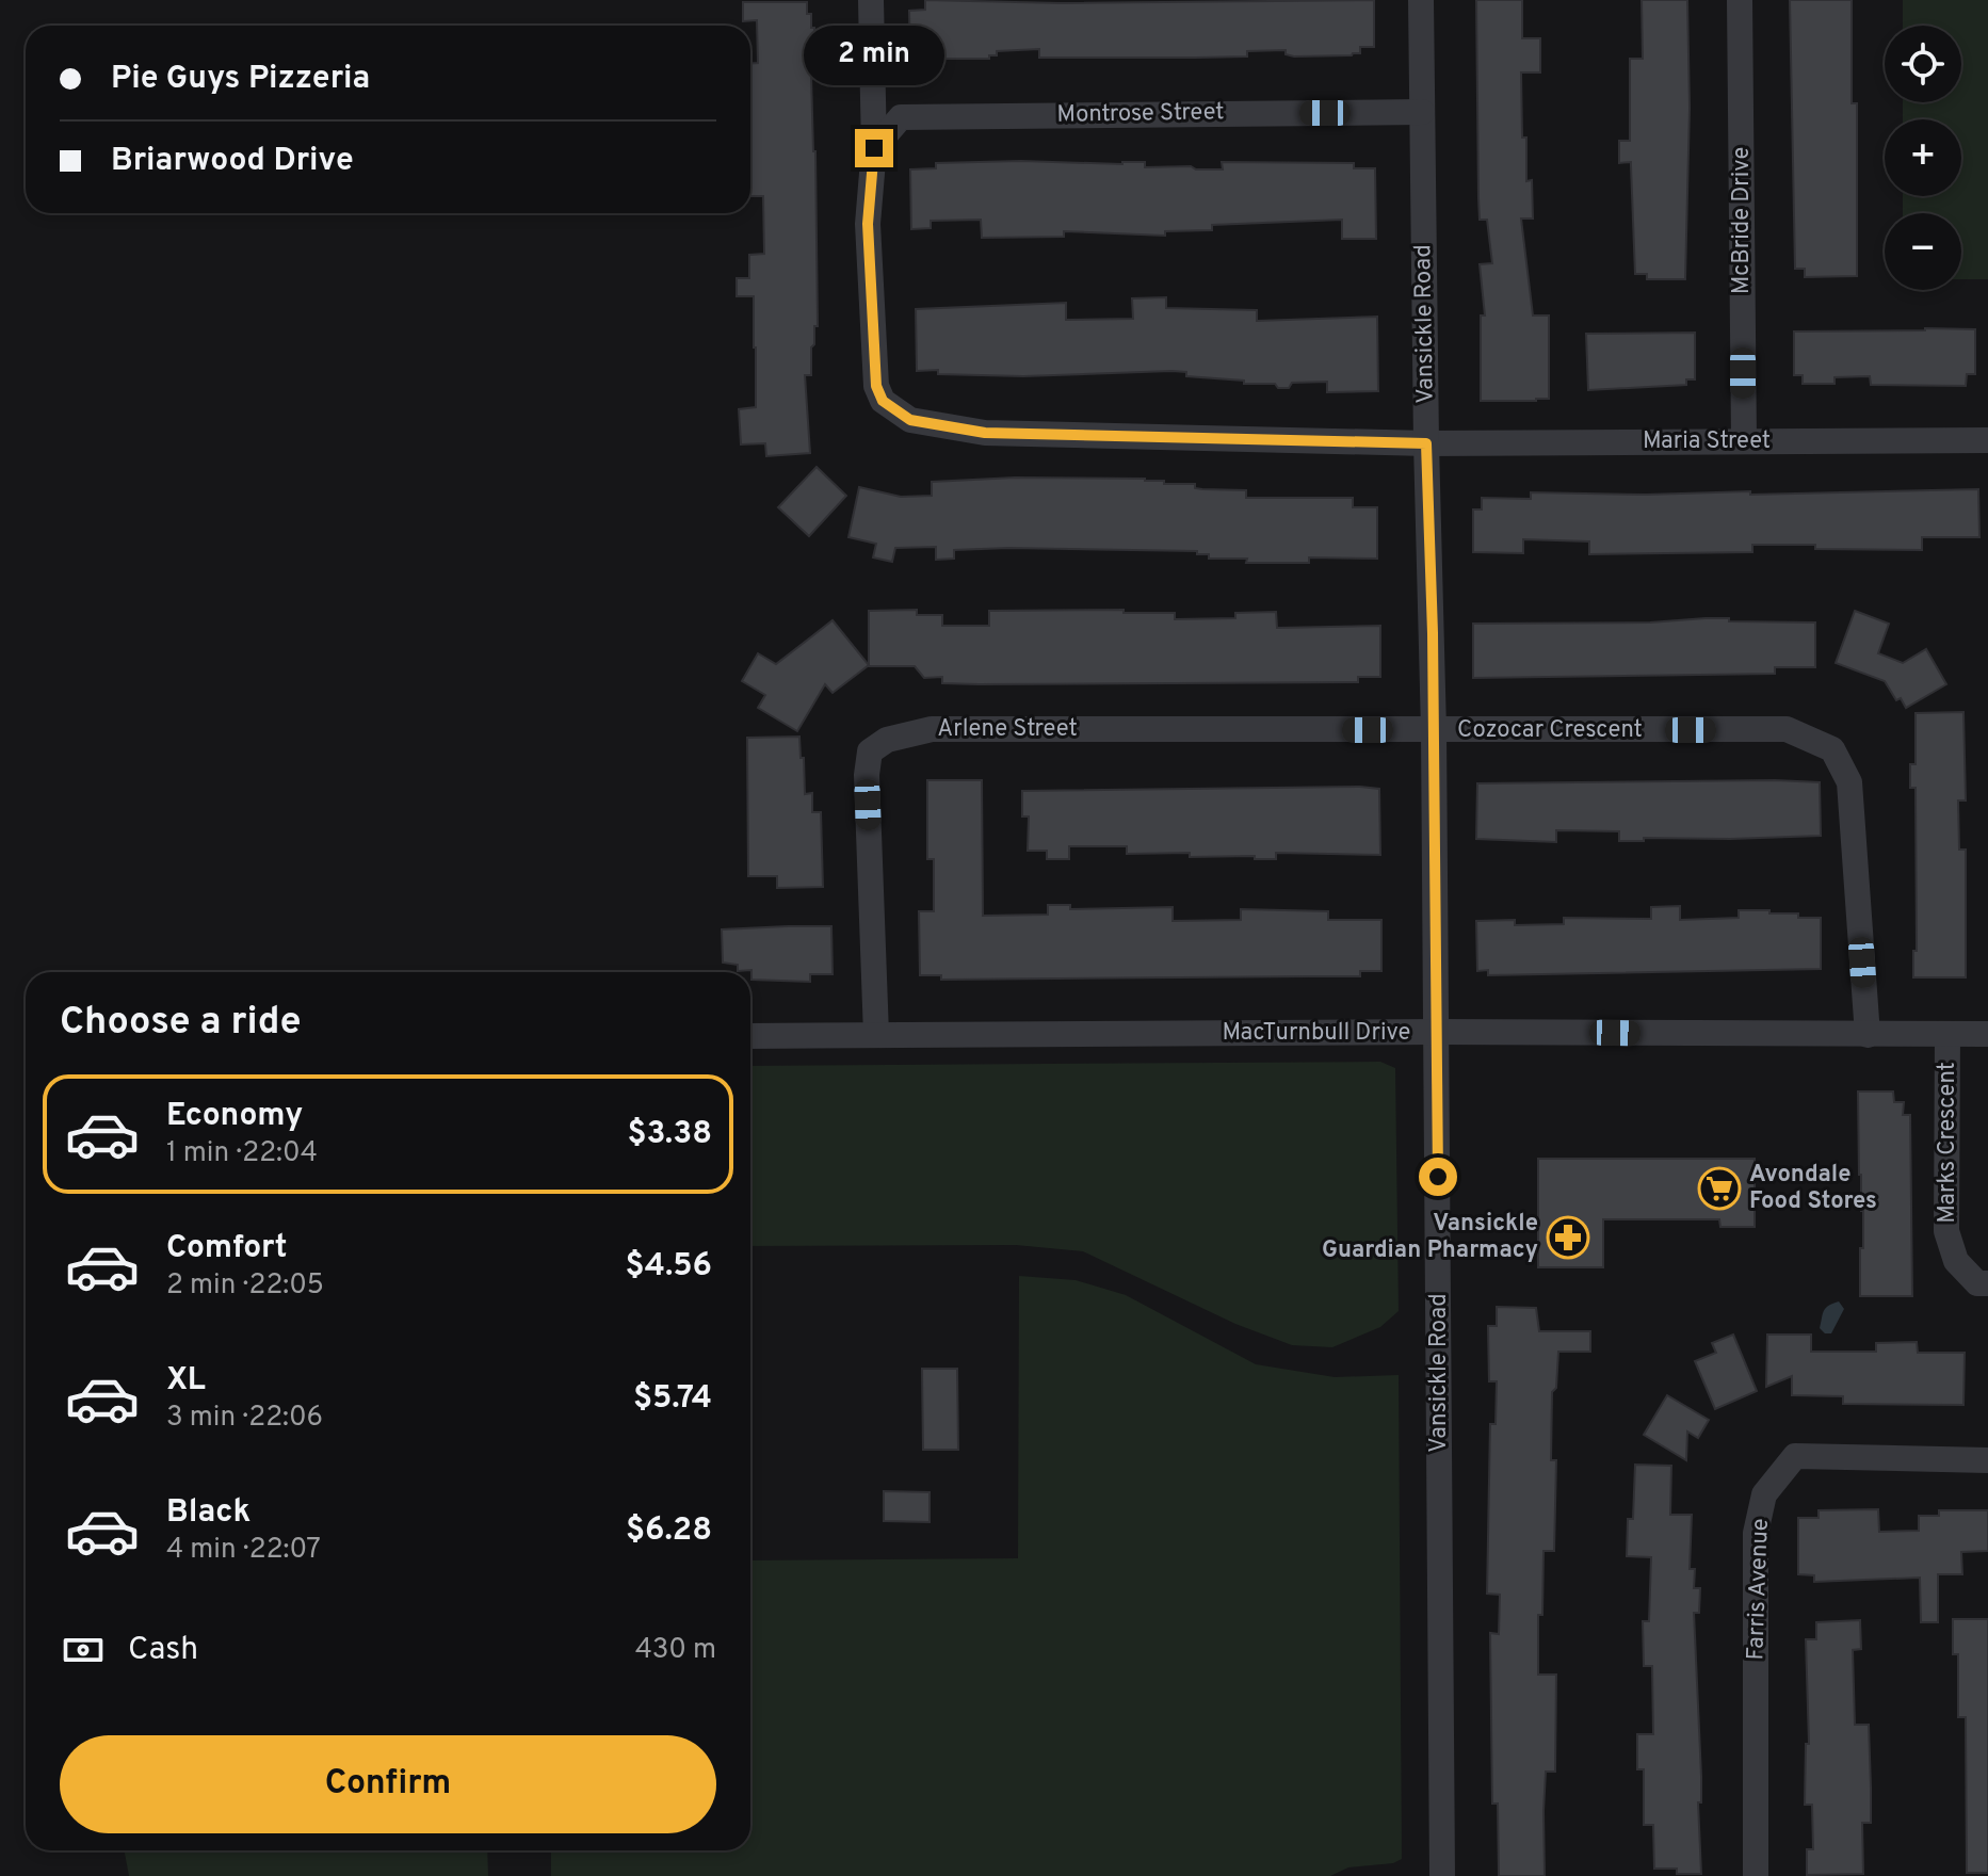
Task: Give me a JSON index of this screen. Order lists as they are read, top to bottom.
{
  "streets": {
    "street": [
      "Montrose Street",
      "McBride Drive",
      "Vansickle Road",
      "Maria Street",
      "Arlene Street",
      "Cozocar Crescent",
      "MacTurnbull Drive",
      "Marks Crescent",
      "Farris Avenue"
    ]
  },
  "crossings": [
    ["Montrose Street", "Vansickle Road"],
    ["Montrose Street", "Maria Street"],
    ["McBride Drive", "Maria Street"],
    ["Vansickle Road", "Maria Street"],
    ["Vansickle Road", "Arlene Street"],
    ["Vansickle Road", "Cozocar Crescent"],
    ["Vansickle Road", "MacTurnbull Drive"],
    ["Arlene Street", "Cozocar Crescent"],
    ["Arlene Street", "MacTurnbull Drive"],
    ["Cozocar Crescent", "MacTurnbull Drive"],
    ["MacTurnbull Drive", "Marks Crescent"]
  ],
  "places": {
    "supermarket": ["Avondale Food Stores"],
    "pharmacy": ["Vansickle Guardian Pharmacy"]
  },
  "page": {
    "map_buttons": ["+", "−"],
    "bubble": "2 min",
    "banner": ["Pie Guys Pizzeria", "Briarwood Drive"],
    "heading": "Choose a ride",
    "list": [
      {
        "name": "Economy",
        "note": "1 min · 22:04",
        "value": "$3.38"
      },
      {
        "name": "Comfort",
        "note": "2 min · 22:05",
        "value": "$4.56"
      },
      {
        "name": "XL",
        "note": "3 min · 22:06",
        "value": "$5.74"
      },
      {
        "name": "Black",
        "note": "4 min · 22:07",
        "value": "$6.28"
      }
    ],
    "pay": ["Cash", "430 m"],
    "buttons": "Confirm"
  }
}
